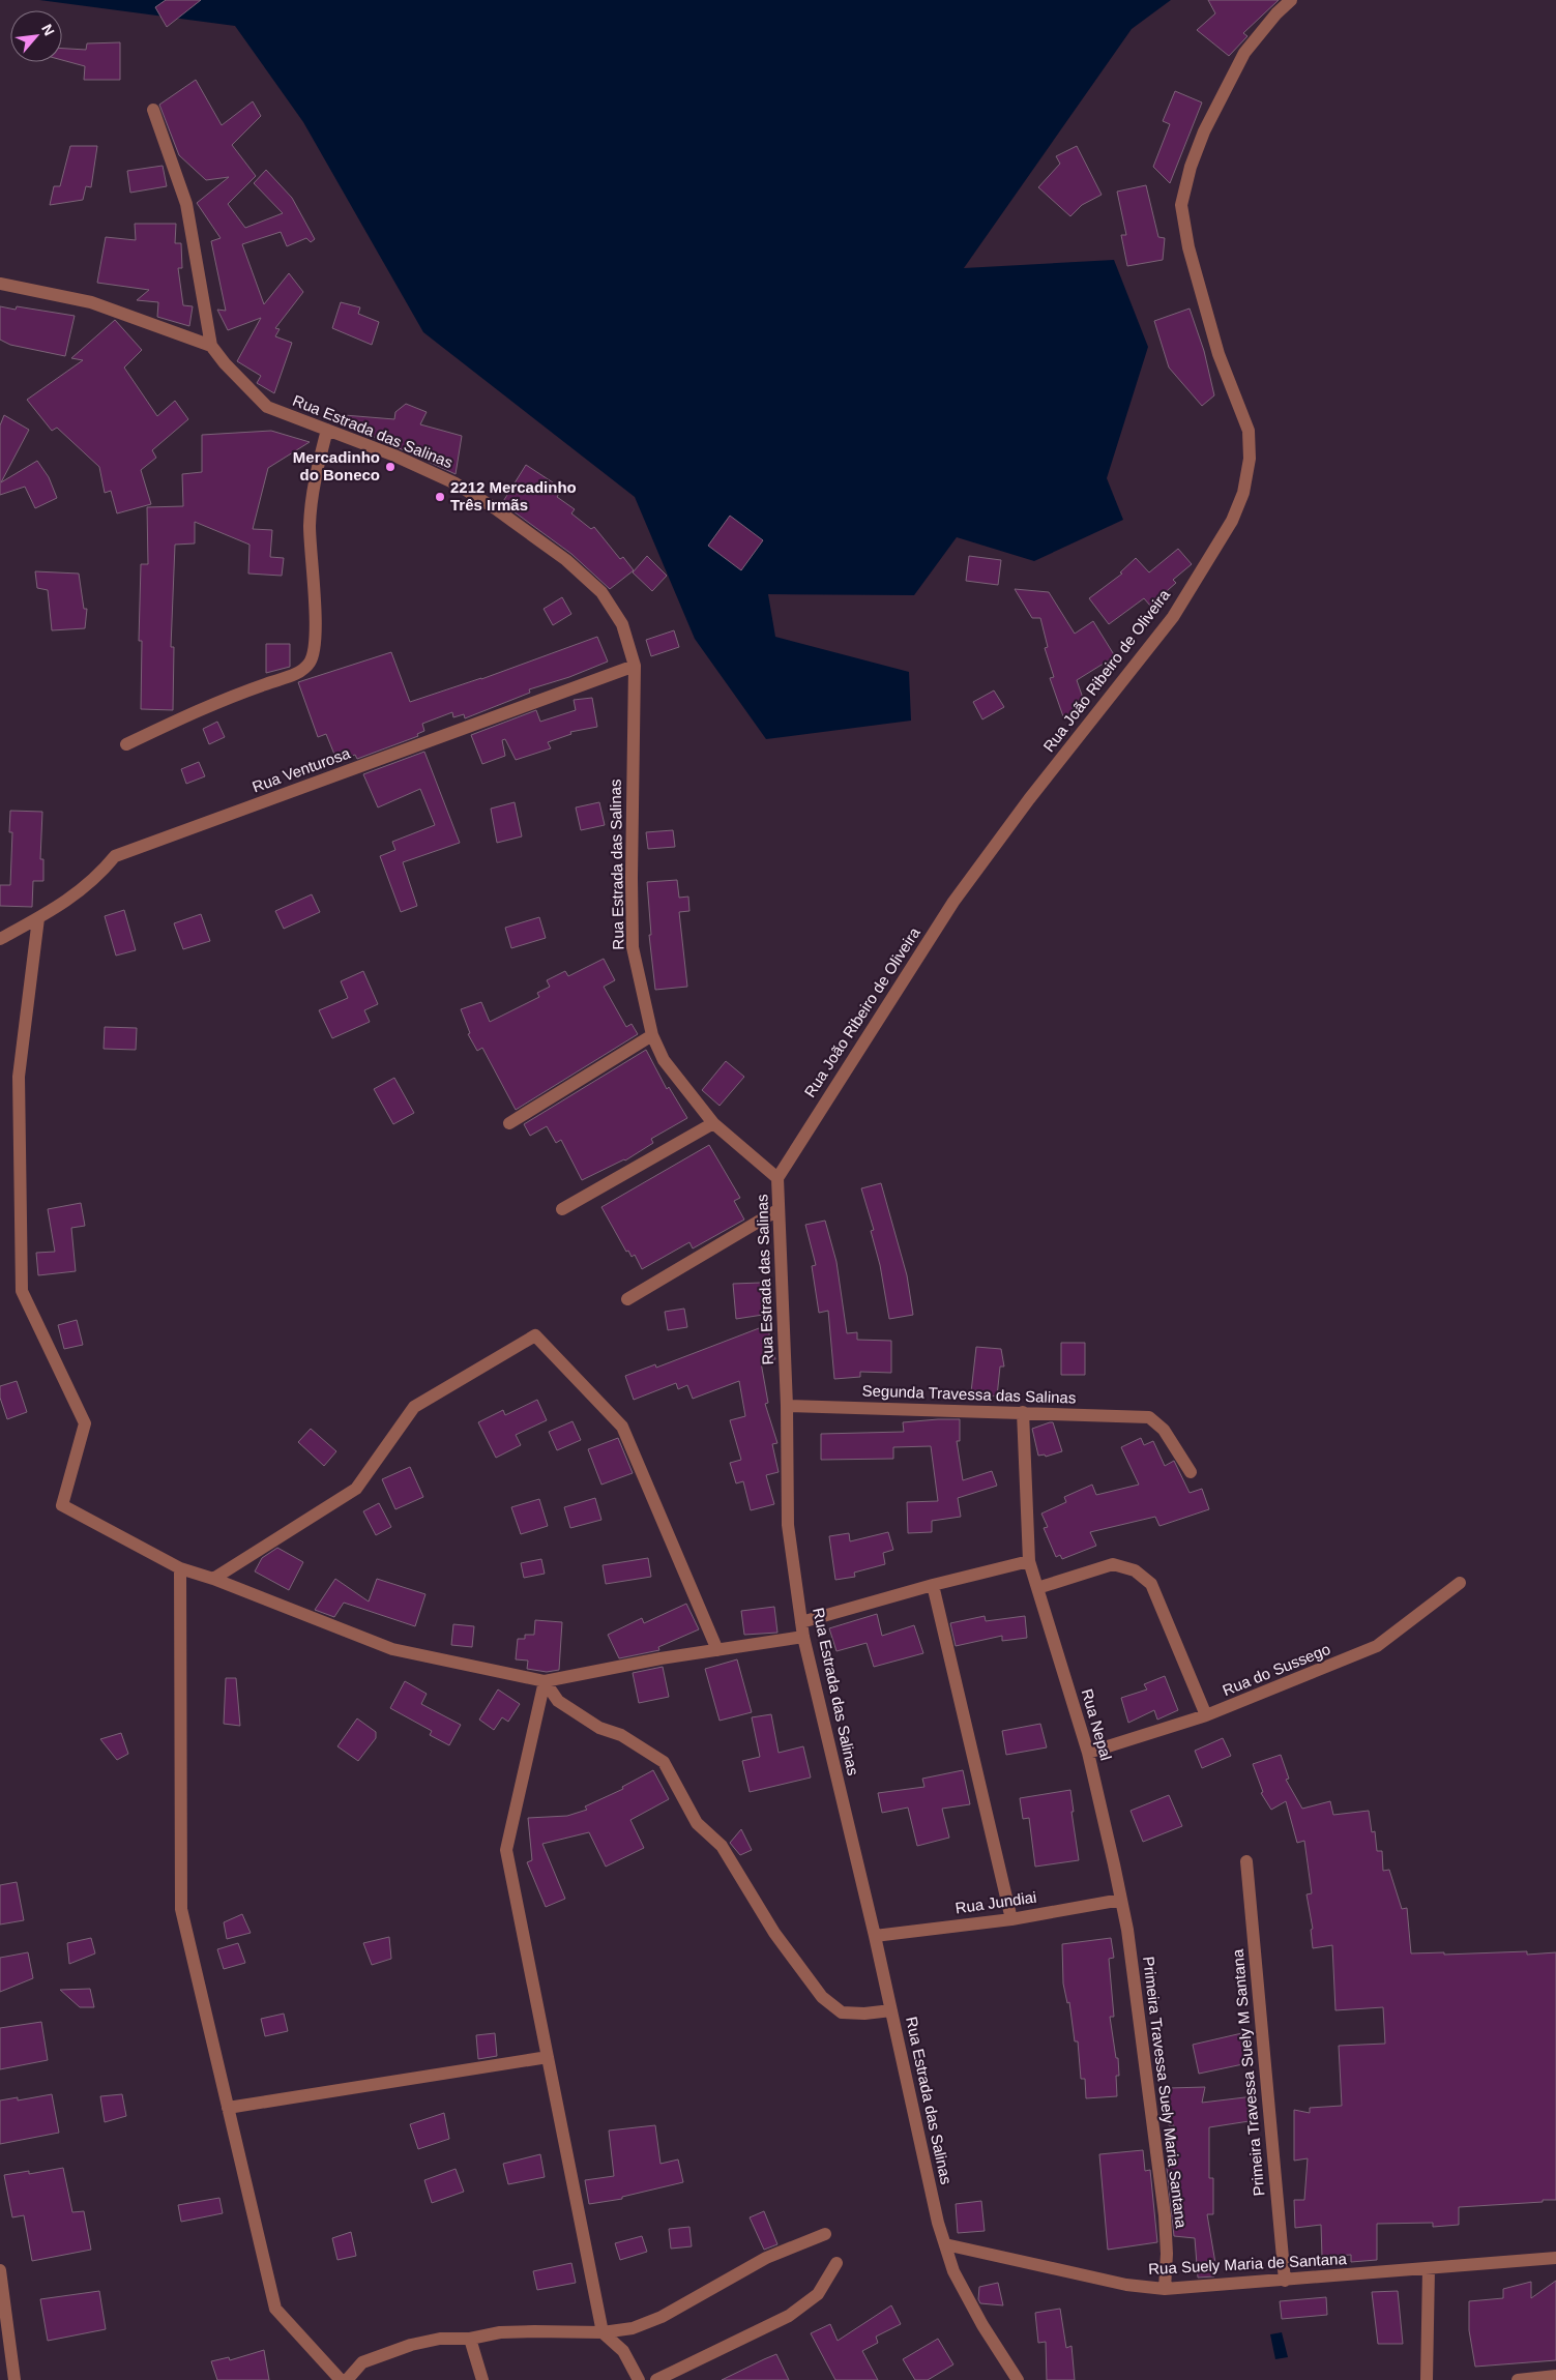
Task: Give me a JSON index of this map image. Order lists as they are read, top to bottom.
{
  "streets": {
    "street": [
      "Rua Estrada das Salinas",
      "Rua João Ribeiro de Oliveira",
      "Rua Venturosa",
      "Segunda Travessa das Salinas",
      "Rua do Sussego",
      "Rua Nepal",
      "Rua Jundiai",
      "Primeira Travessa Suely M Santana",
      "Primeira Travessa Suely Maria Santana",
      "Rua Suely Maria de Santana"
    ]
  },
  "crossings": [
    ["Rua Estrada das Salinas", "Rua João Ribeiro de Oliveira"],
    ["Rua Estrada das Salinas", "Rua Venturosa"],
    ["Rua Estrada das Salinas", "Segunda Travessa das Salinas"],
    ["Rua Estrada das Salinas", "Rua Jundiai"],
    ["Rua Estrada das Salinas", "Rua Suely Maria de Santana"],
    ["Rua do Sussego", "Rua Nepal"],
    ["Rua Nepal", "Rua Jundiai"],
    ["Rua Nepal", "Primeira Travessa Suely Maria Santana"],
    ["Rua Jundiai", "Primeira Travessa Suely Maria Santana"],
    ["Primeira Travessa Suely M Santana", "Rua Suely Maria de Santana"],
    ["Primeira Travessa Suely Maria Santana", "Rua Suely Maria de Santana"]
  ],
  "places": ["Mercadinho do Boneco", "2212 Mercadinho Três Irmãs"],
  "north": "top right"
}
